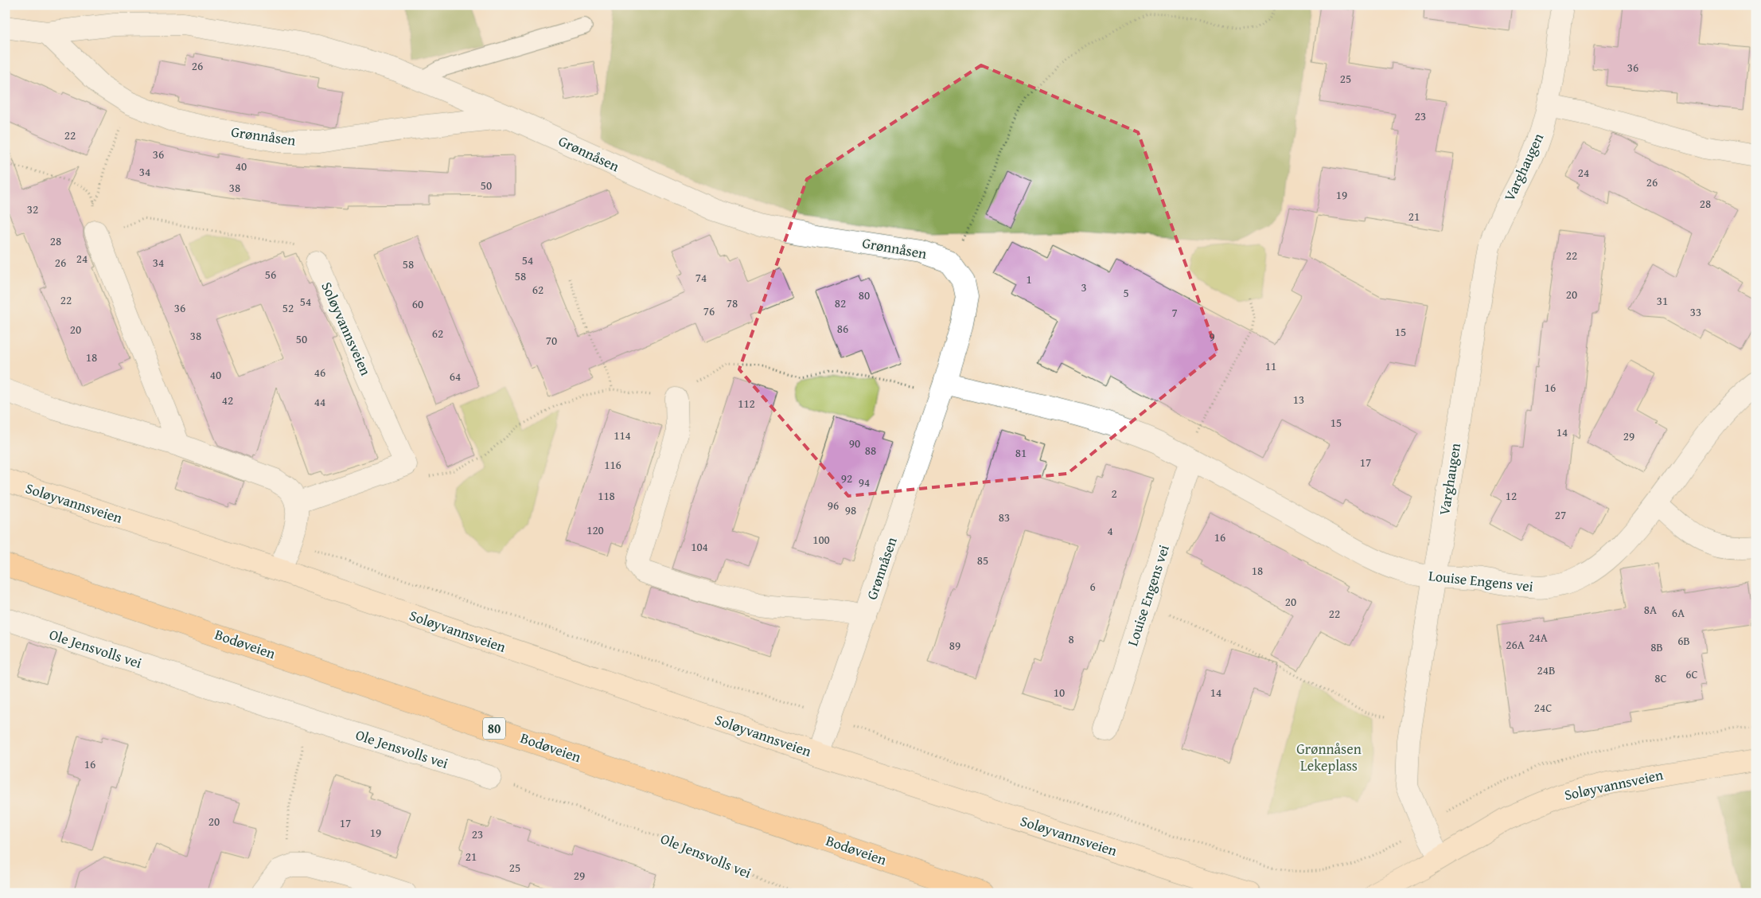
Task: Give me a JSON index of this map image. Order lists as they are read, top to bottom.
{
  "streets": {
    "main road": ["Bodøveien", "80"],
    "street": [
      "Grønnåsen",
      "Varghaugen",
      "Soløyvannsveien",
      "Louise Engens vei",
      "Ole Jensvolls vei"
    ]
  },
  "crossings": [
    ["Grønnåsen", "Soløyvannsveien"],
    ["Grønnåsen", "Louise Engens vei"],
    ["Varghaugen", "Soløyvannsveien"],
    ["Varghaugen", "Louise Engens vei"]
  ],
  "parks": ["Grønnåsen Lekeplass"],
  "house_numbers": [
    "26",
    "36",
    "25",
    "23",
    "22",
    "36",
    "40",
    "34",
    "24",
    "26",
    "50",
    "38",
    "19",
    "28",
    "32",
    "21",
    "28",
    "22",
    "24",
    "54",
    "26",
    "34",
    "58",
    "56",
    "58",
    "74",
    "1",
    "3",
    "62",
    "5",
    "20",
    "80",
    "22",
    "31",
    "54",
    "78",
    "82",
    "60",
    "36",
    "52",
    "76",
    "33",
    "7",
    "86",
    "20",
    "15",
    "62",
    "38",
    "9",
    "50",
    "70",
    "18",
    "11",
    "46",
    "40",
    "64",
    "16",
    "13",
    "42",
    "44",
    "112",
    "15",
    "14",
    "114",
    "29",
    "90",
    "88",
    "81",
    "17",
    "116",
    "92",
    "94",
    "2",
    "118",
    "12",
    "96",
    "98",
    "27",
    "83",
    "120",
    "4",
    "16",
    "100",
    "104",
    "85",
    "18",
    "6",
    "20",
    "8A",
    "6A",
    "22",
    "24A",
    "8",
    "6B",
    "26A",
    "89",
    "8B",
    "24B",
    "6C",
    "8C",
    "10",
    "14",
    "24C",
    "16",
    "20",
    "17",
    "19",
    "23",
    "21",
    "25",
    "29"
  ]
}
